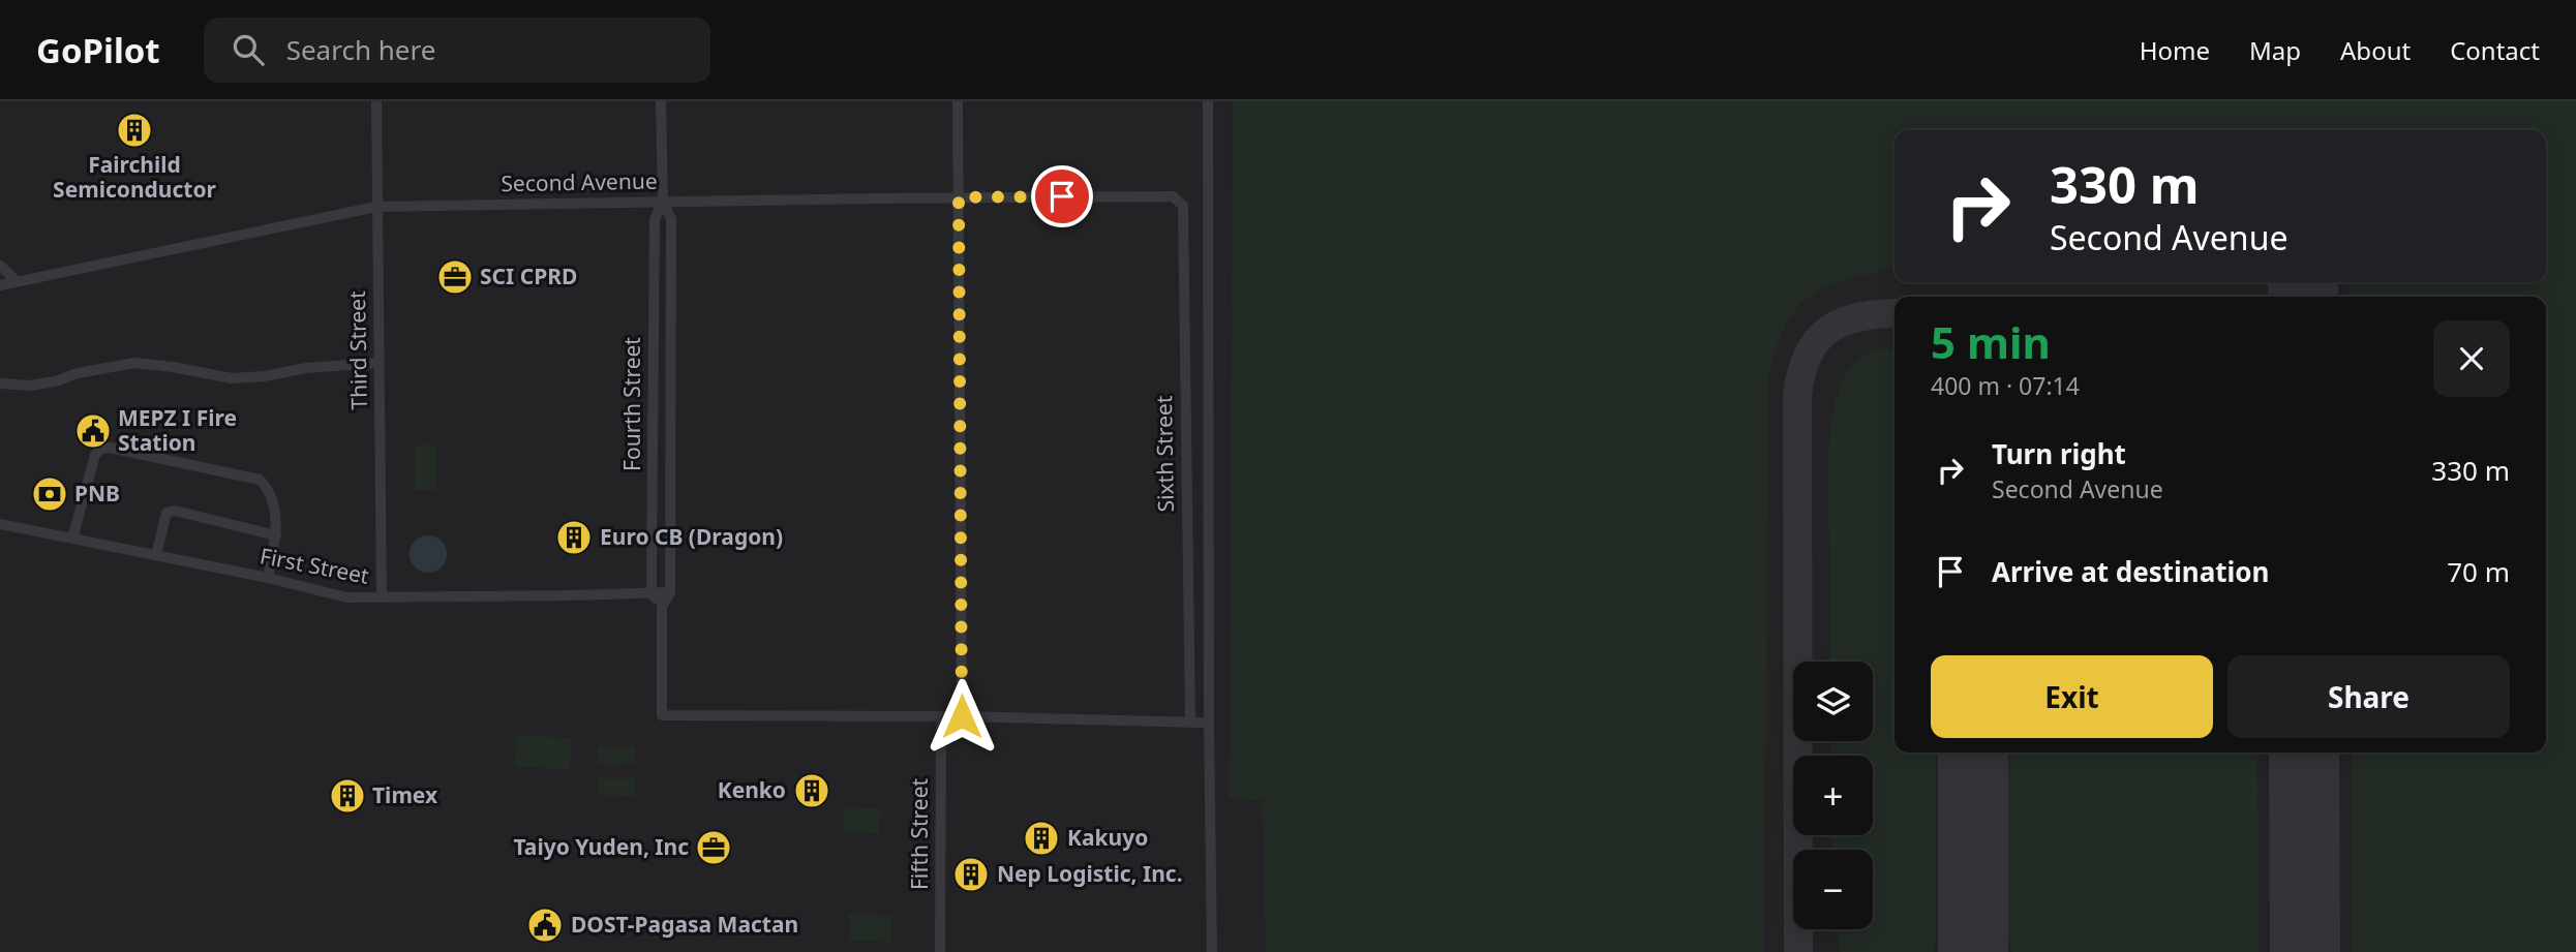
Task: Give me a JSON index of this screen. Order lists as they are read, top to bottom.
{
  "streets": {
    "street": [
      "Second Avenue",
      "Third Street",
      "Fourth Street",
      "Sixth Street",
      "First Street",
      "Fifth Street"
    ]
  },
  "crossings": [
    ["Second Avenue", "Third Street"],
    ["Second Avenue", "Fourth Street"],
    ["Second Avenue", "Sixth Street"],
    ["Third Street", "First Street"],
    ["Fourth Street", "First Street"]
  ],
  "places": {
    "building": [
      "Fairchild Semiconductor",
      "Euro CB (Dragon)",
      "Kenko",
      "Timex",
      "Kakuyo",
      "Nep Logistic, Inc."
    ],
    "office": ["SCI CPRD", "Taiyo Yuden, Inc"],
    "public building": ["MEPZ I Fire Station", "DOST-Pagasa Mactan"],
    "bank": ["PNB"]
  },
  "page": {
    "header": "GoPilot",
    "search": "Search here",
    "nav": [
      "Home",
      "Map",
      "About",
      "Contact"
    ],
    "turn": ["330 m", "Second Avenue"],
    "heading": ["5 min", "400 m · 07:14"],
    "list": [
      {
        "name": "Turn right",
        "note": "Second Avenue",
        "value": "330 m"
      },
      {
        "name": "Arrive at destination",
        "value": "70 m"
      }
    ],
    "buttons": ["Exit", "Share"],
    "map_buttons": ["+", "−"]
  }
}
